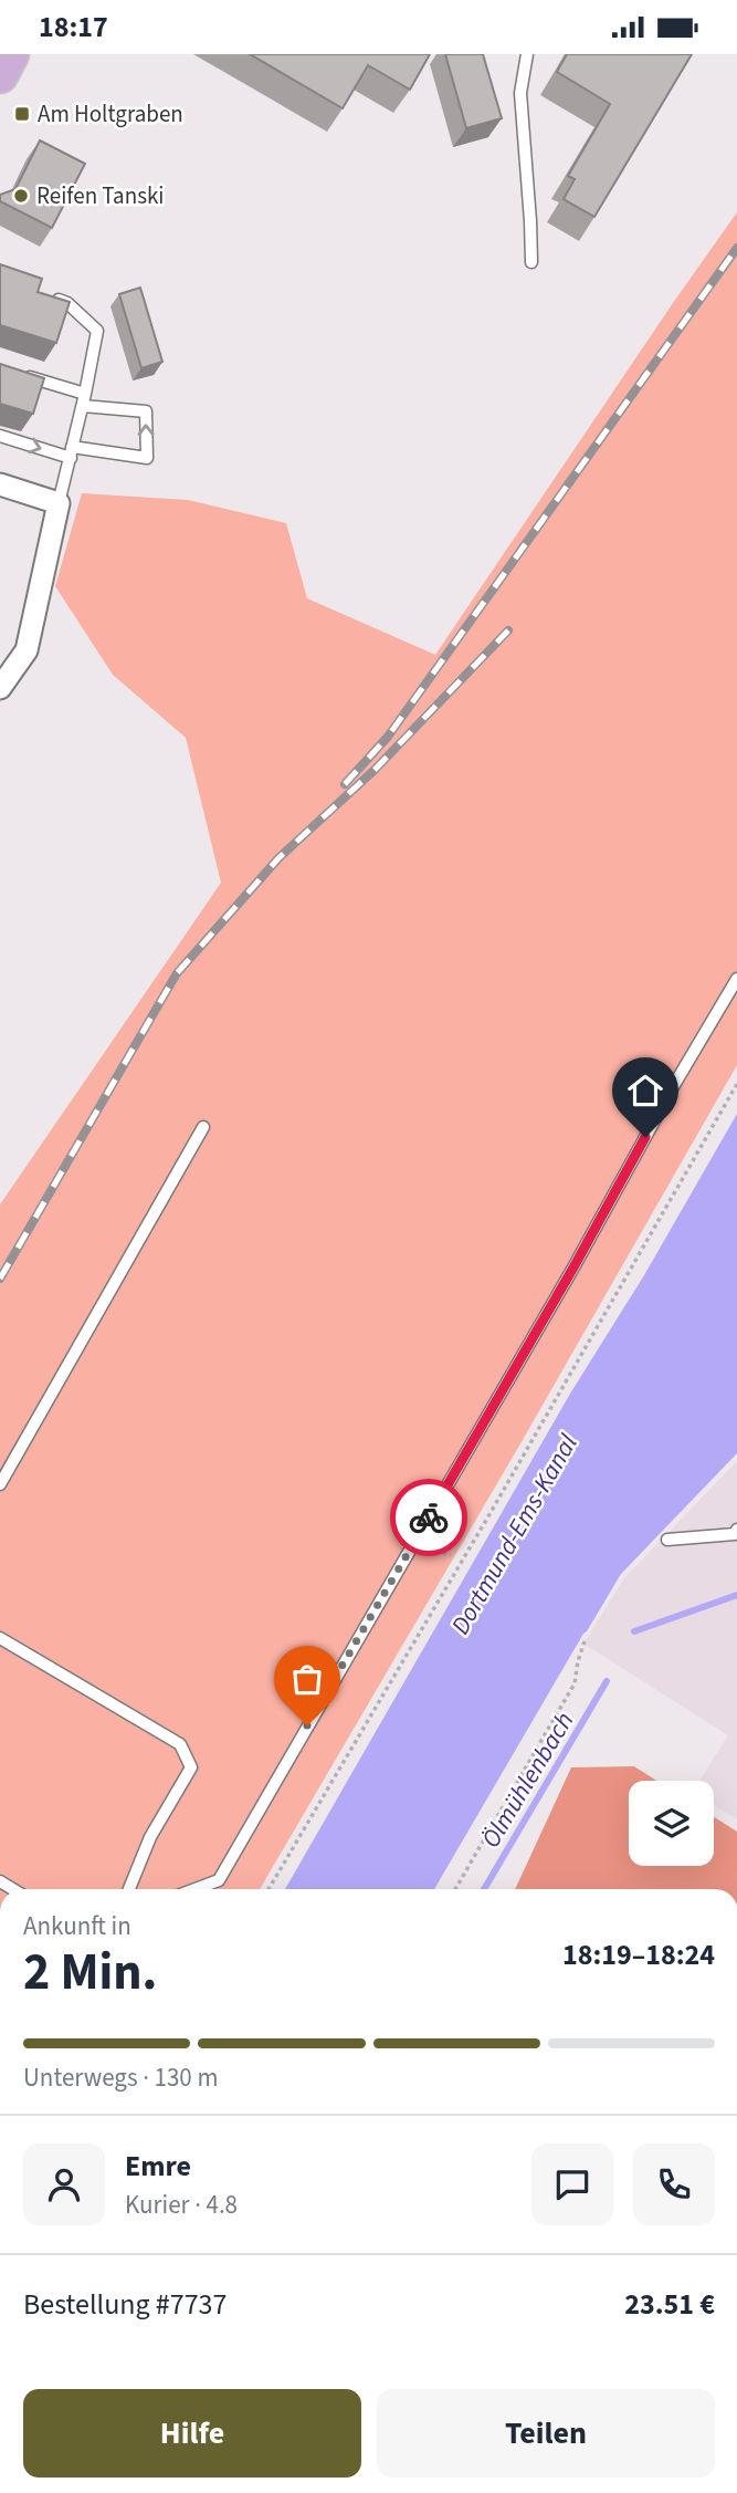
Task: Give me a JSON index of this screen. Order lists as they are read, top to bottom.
{
  "water": ["Dortmund-Ems-Kanal", "Ölmühlenbach"],
  "places": {
    "transit": ["Am Holtgraben"],
    "other": ["Reifen Tanski"]
  },
  "page": {
    "status": "18:17",
    "heading": ["2 Min.", "Ankunft in", "18:19–18:24"],
    "panel": [
      "Emre",
      "Kurier · 4.8",
      "Bestellung #7737",
      "23.51 €"
    ],
    "bar": "Unterwegs · 130 m",
    "buttons": ["Hilfe", "Teilen"]
  }
}
